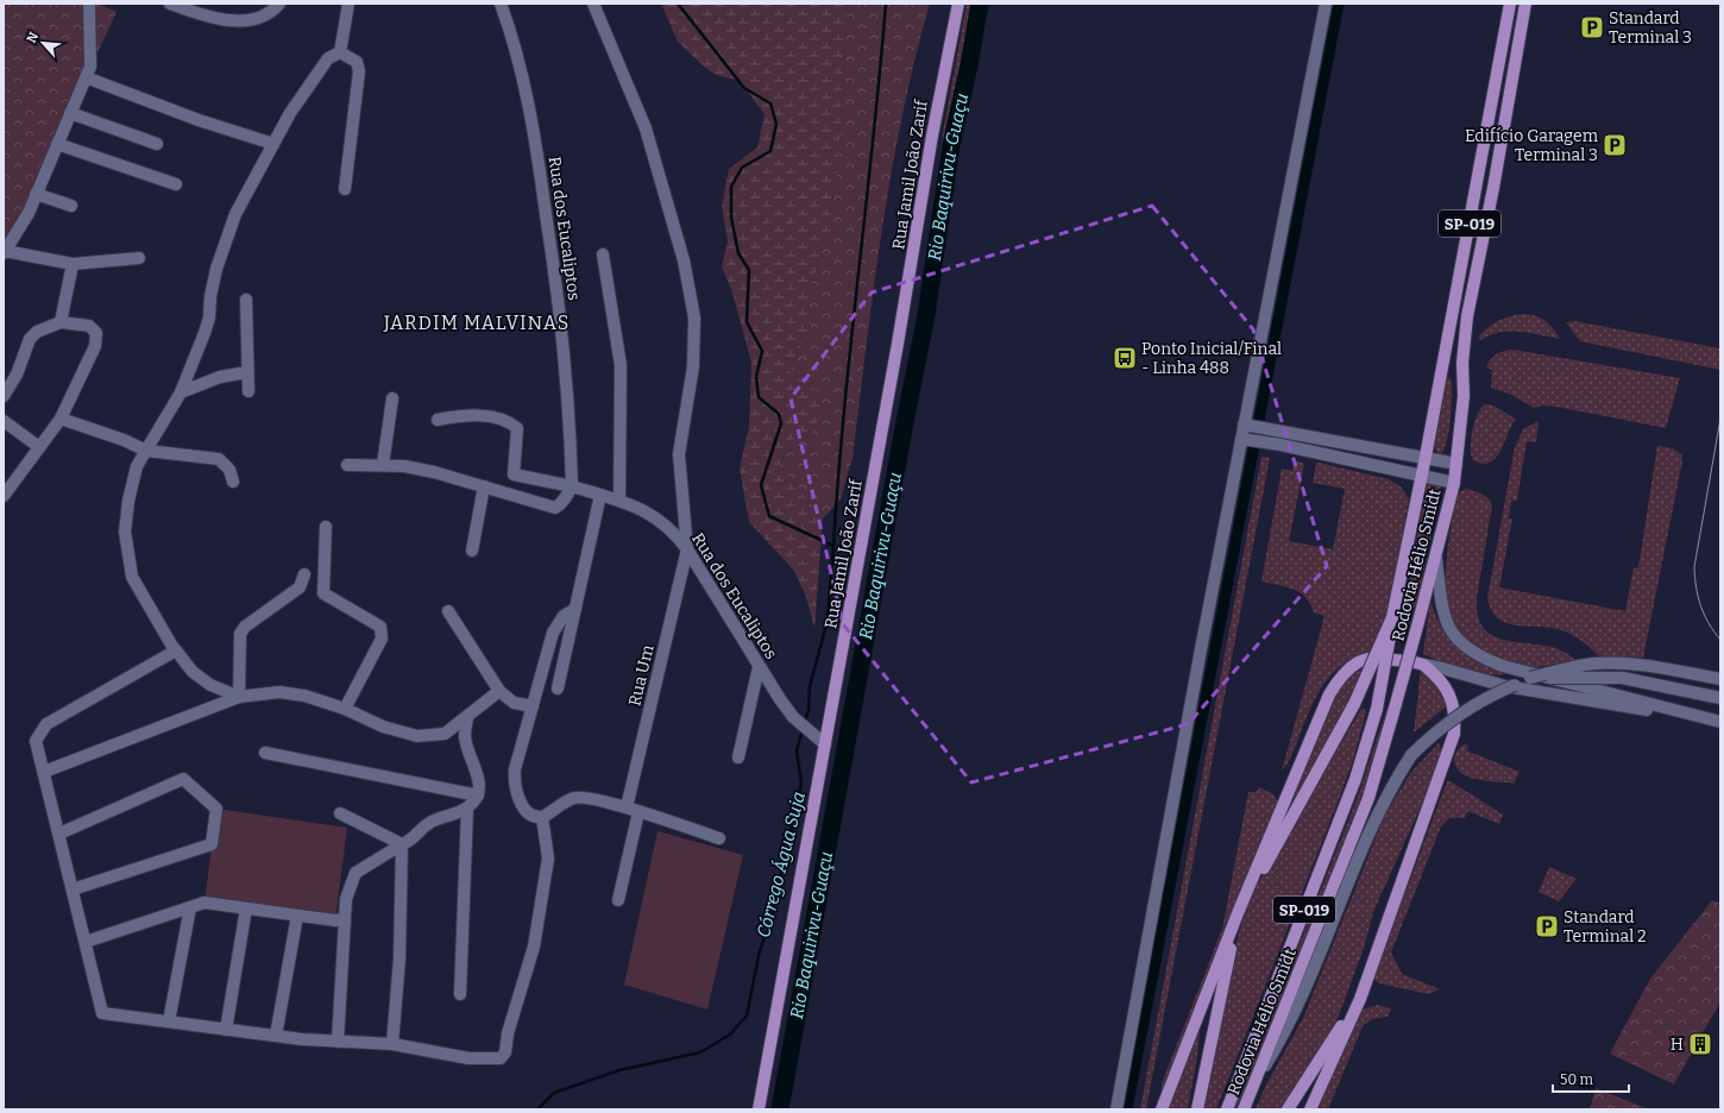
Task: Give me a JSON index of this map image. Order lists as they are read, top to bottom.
{
  "streets": {
    "main road": ["Rua Jamil João Zarif", "SP-019", "Rodovia Hélio Smidt"],
    "street": ["Rua dos Eucaliptos", "Rua Um"]
  },
  "crossings": [
    ["Rua Jamil João Zarif", "Rua dos Eucaliptos"],
    ["Rua dos Eucaliptos", "Rua Um"]
  ],
  "districts": ["JARDIM MALVINAS"],
  "water": ["Rio Baquirivu-Guaçu", "Córrego Água Suja"],
  "places": {
    "parking": ["Standard Terminal 3", "Edifício Garagem Terminal 3", "Standard Terminal 2"],
    "bus stop": ["Ponto Inicial/Final - Linha 488"],
    "building": ["H"]
  },
  "scale_bar": "50 m",
  "north": "top left"
}
